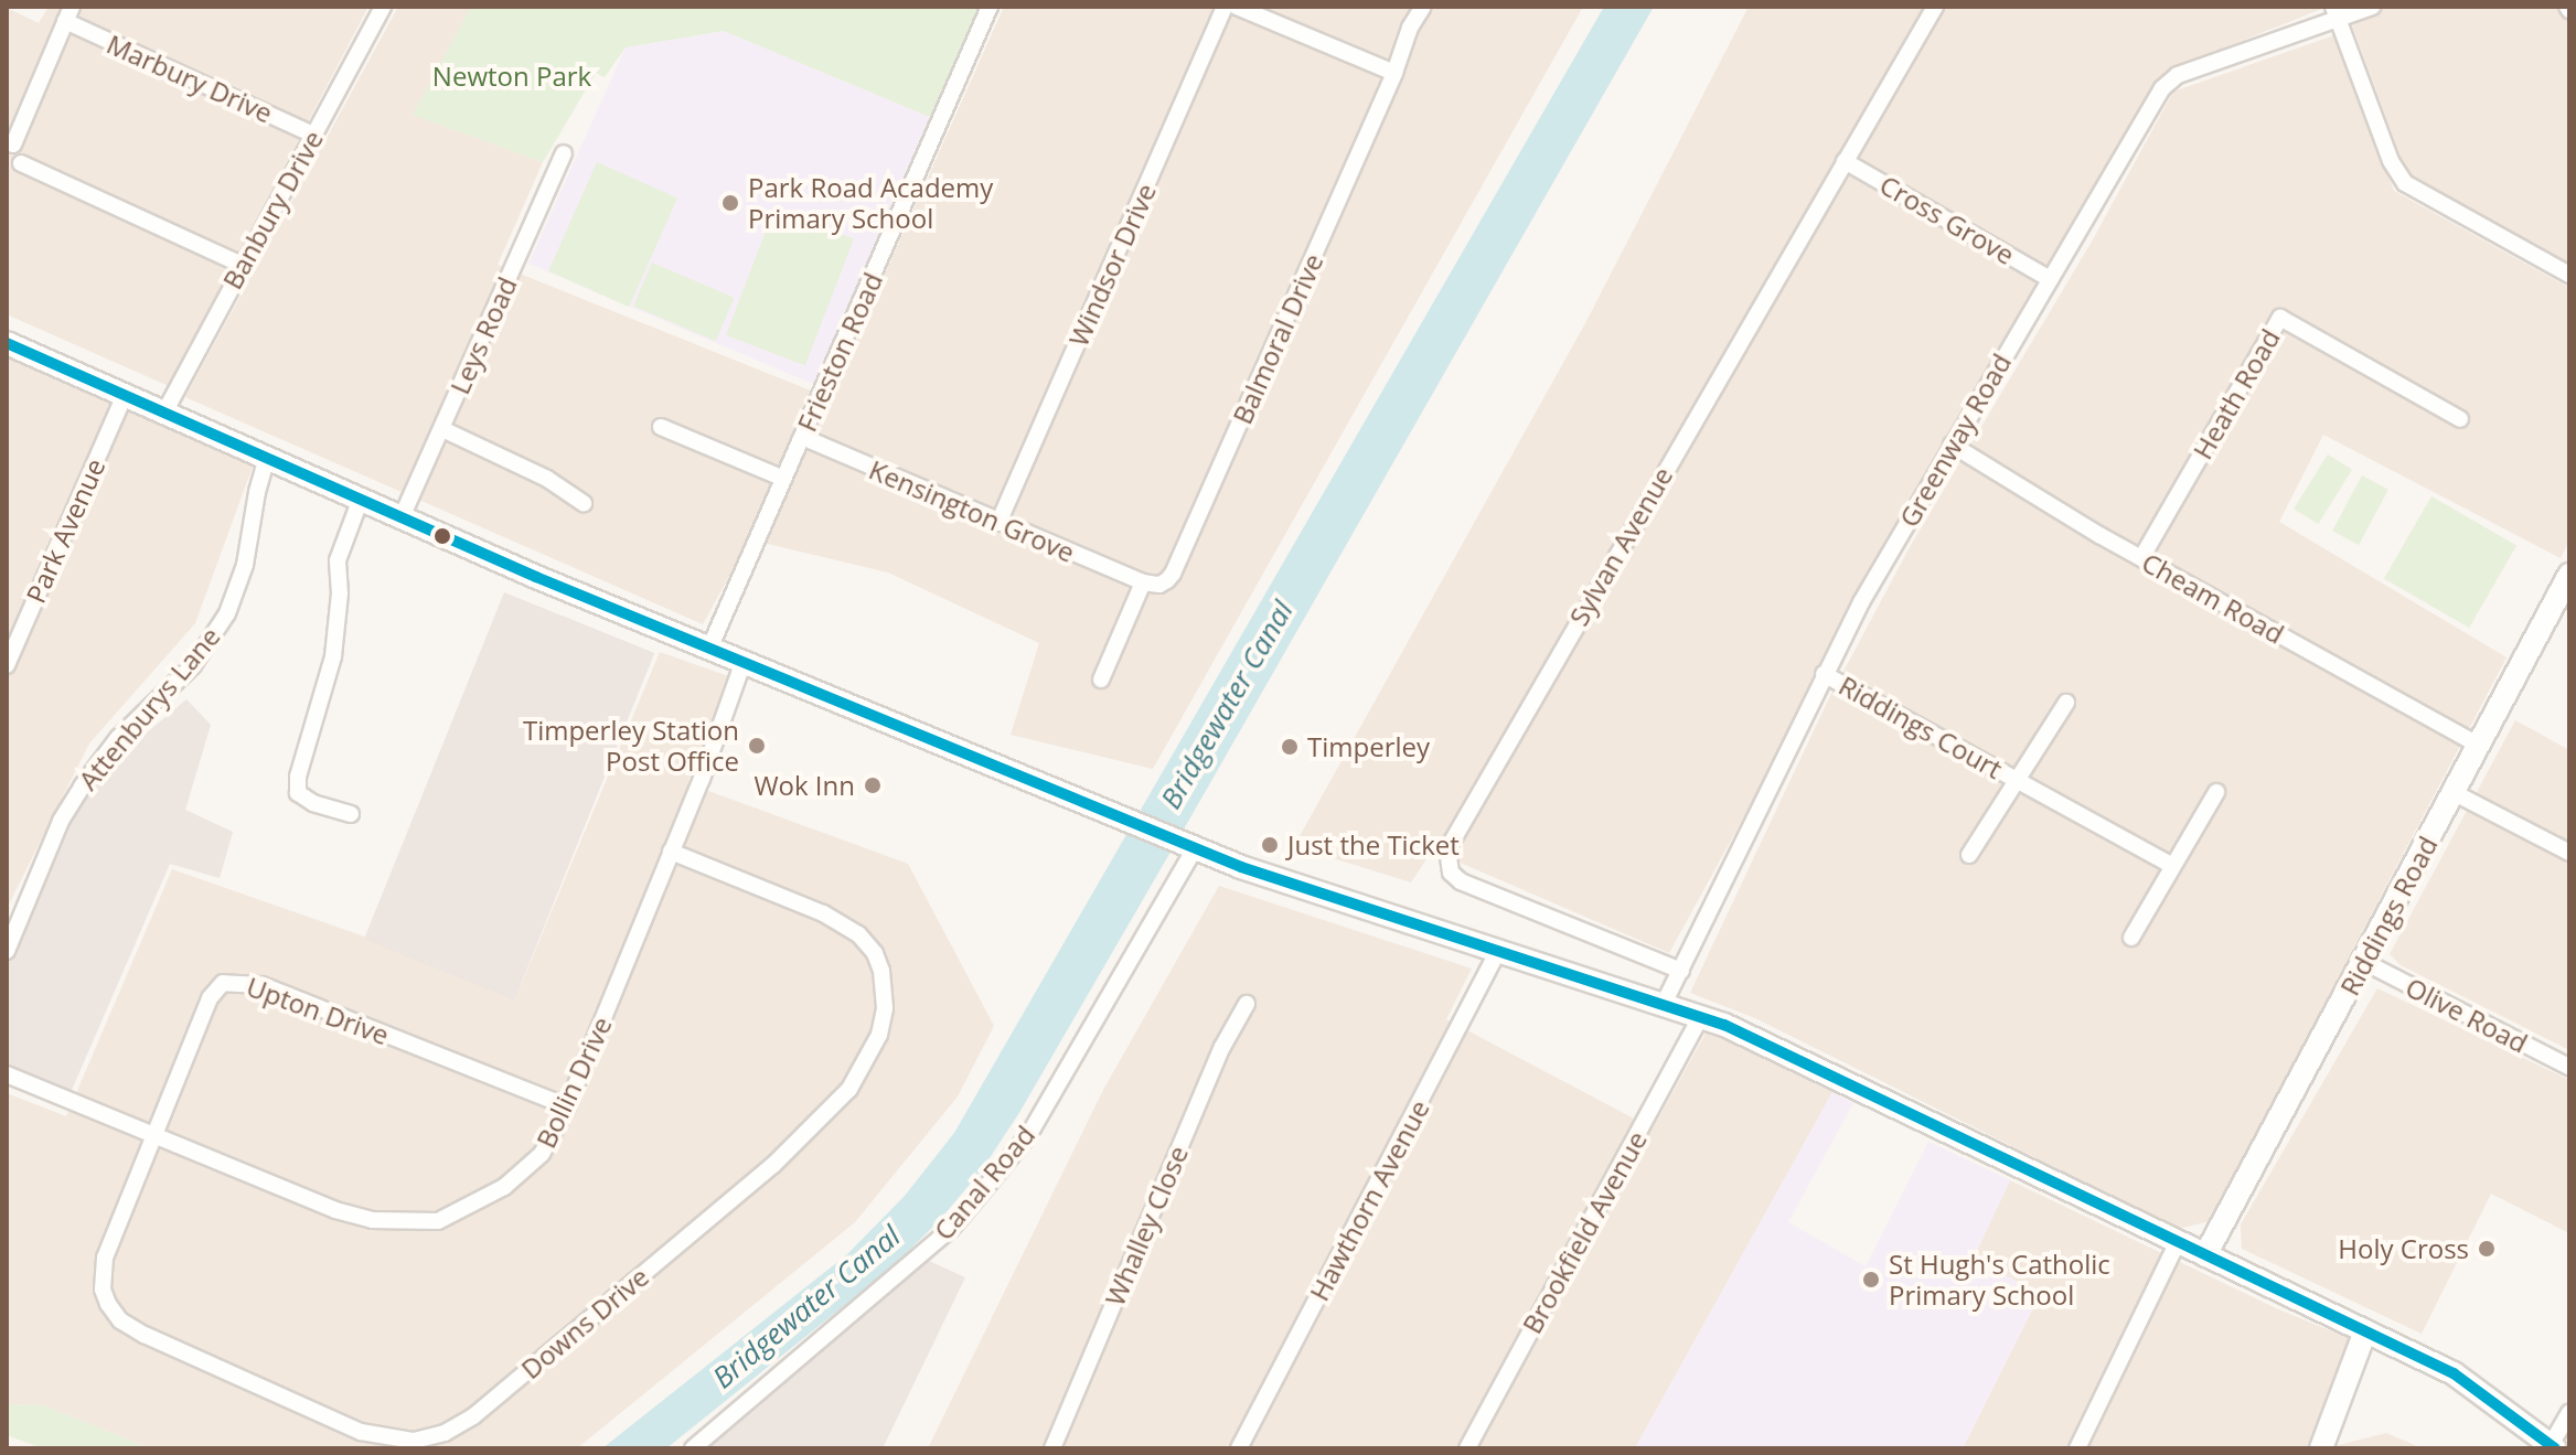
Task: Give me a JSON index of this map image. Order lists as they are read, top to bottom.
{
  "streets": {
    "main road": ["Riddings Road"],
    "street": [
      "Marbury Drive",
      "Banbury Drive",
      "Cross Grove",
      "Windsor Drive",
      "Leys Road",
      "Balmoral Drive",
      "Frieston Road",
      "Heath Road",
      "Greenway Road",
      "Kensington Grove",
      "Park Avenue",
      "Sylvan Avenue",
      "Cheam Road",
      "Attenburys Lane",
      "Riddings Court",
      "Upton Drive",
      "Olive Road",
      "Bollin Drive",
      "Canal Road",
      "Hawthorn Avenue",
      "Whalley Close",
      "Brookfield Avenue",
      "Downs Drive"
    ]
  },
  "crossings": [
    ["Marbury Drive", "Banbury Drive"],
    ["Cross Grove", "Greenway Road"],
    ["Cross Grove", "Sylvan Avenue"],
    ["Windsor Drive", "Kensington Grove"],
    ["Balmoral Drive", "Kensington Grove"],
    ["Frieston Road", "Kensington Grove"],
    ["Heath Road", "Cheam Road"],
    ["Greenway Road", "Sylvan Avenue"],
    ["Greenway Road", "Cheam Road"],
    ["Greenway Road", "Riddings Court"],
    ["Cheam Road", "Riddings Road"],
    ["Riddings Road", "Olive Road"],
    ["Upton Drive", "Bollin Drive"],
    ["Upton Drive", "Downs Drive"],
    ["Bollin Drive", "Downs Drive"]
  ],
  "water": ["Bridgewater Canal"],
  "parks": ["Newton Park"],
  "places": [
    "Park Road Academy Primary School",
    "Timperley Station Post Office",
    "Timperley",
    "Wok Inn",
    "Just the Ticket",
    "Holy Cross",
    "St Hugh's Catholic Primary School"
  ]
}
